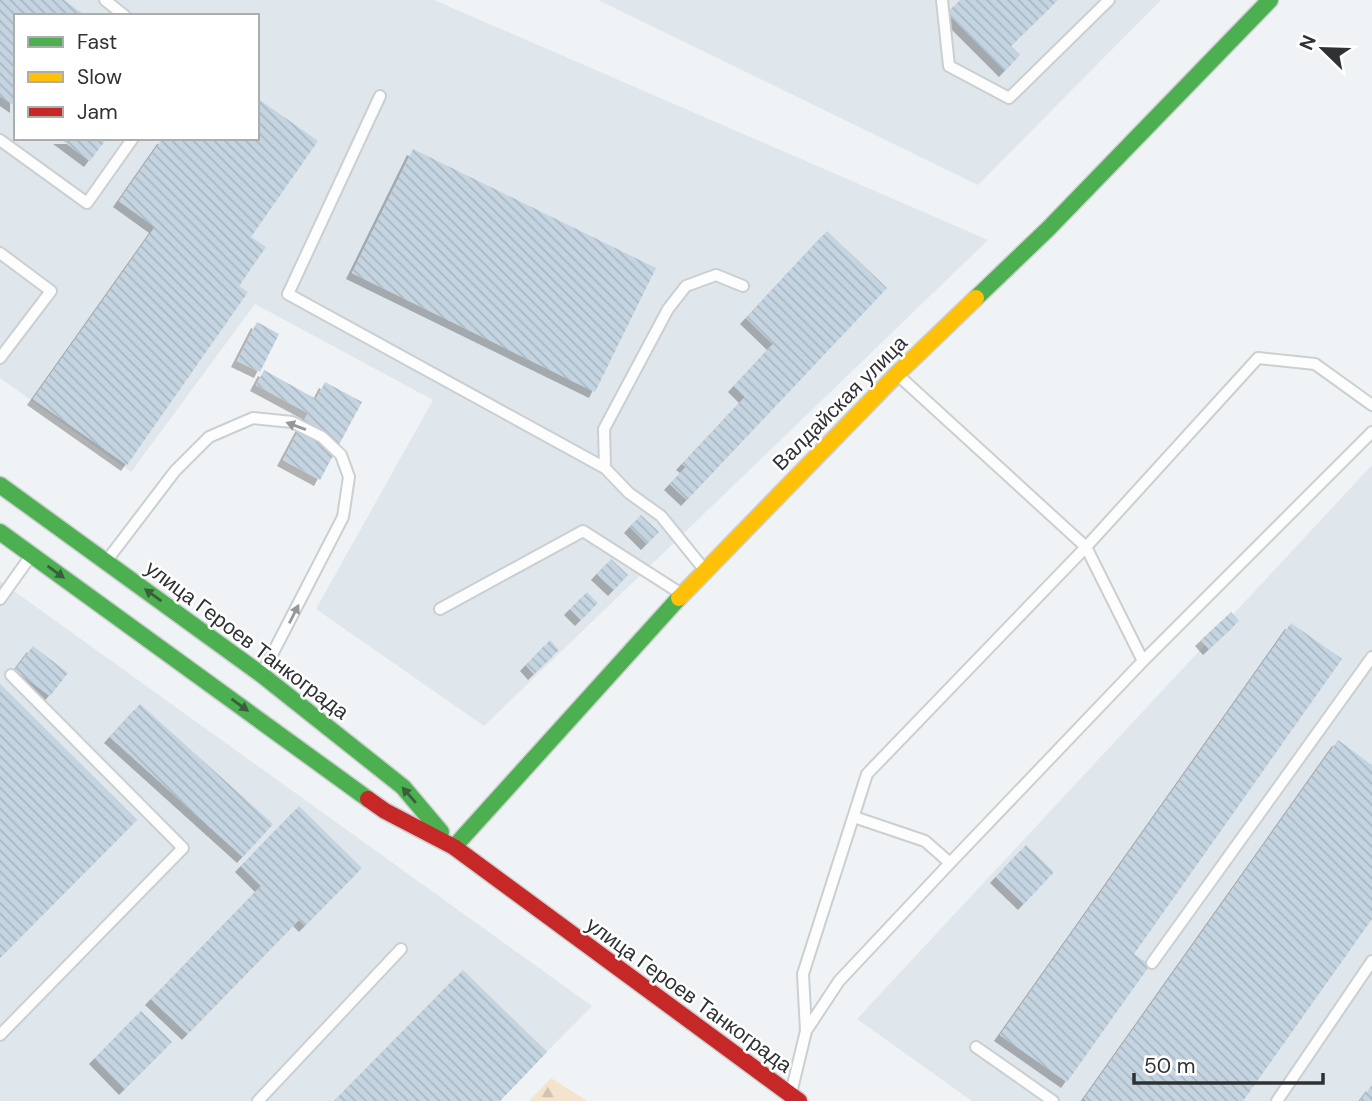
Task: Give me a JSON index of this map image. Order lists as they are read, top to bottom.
{
  "streets": {
    "main road": ["Валдайская улица", "улица Героев Танкограда"]
  },
  "crossings": [
    ["Валдайская улица", "улица Героев Танкограда"]
  ],
  "legend": ["Fast", "Slow", "Jam"],
  "scale_bar": "50 m",
  "north": "top left"
}
